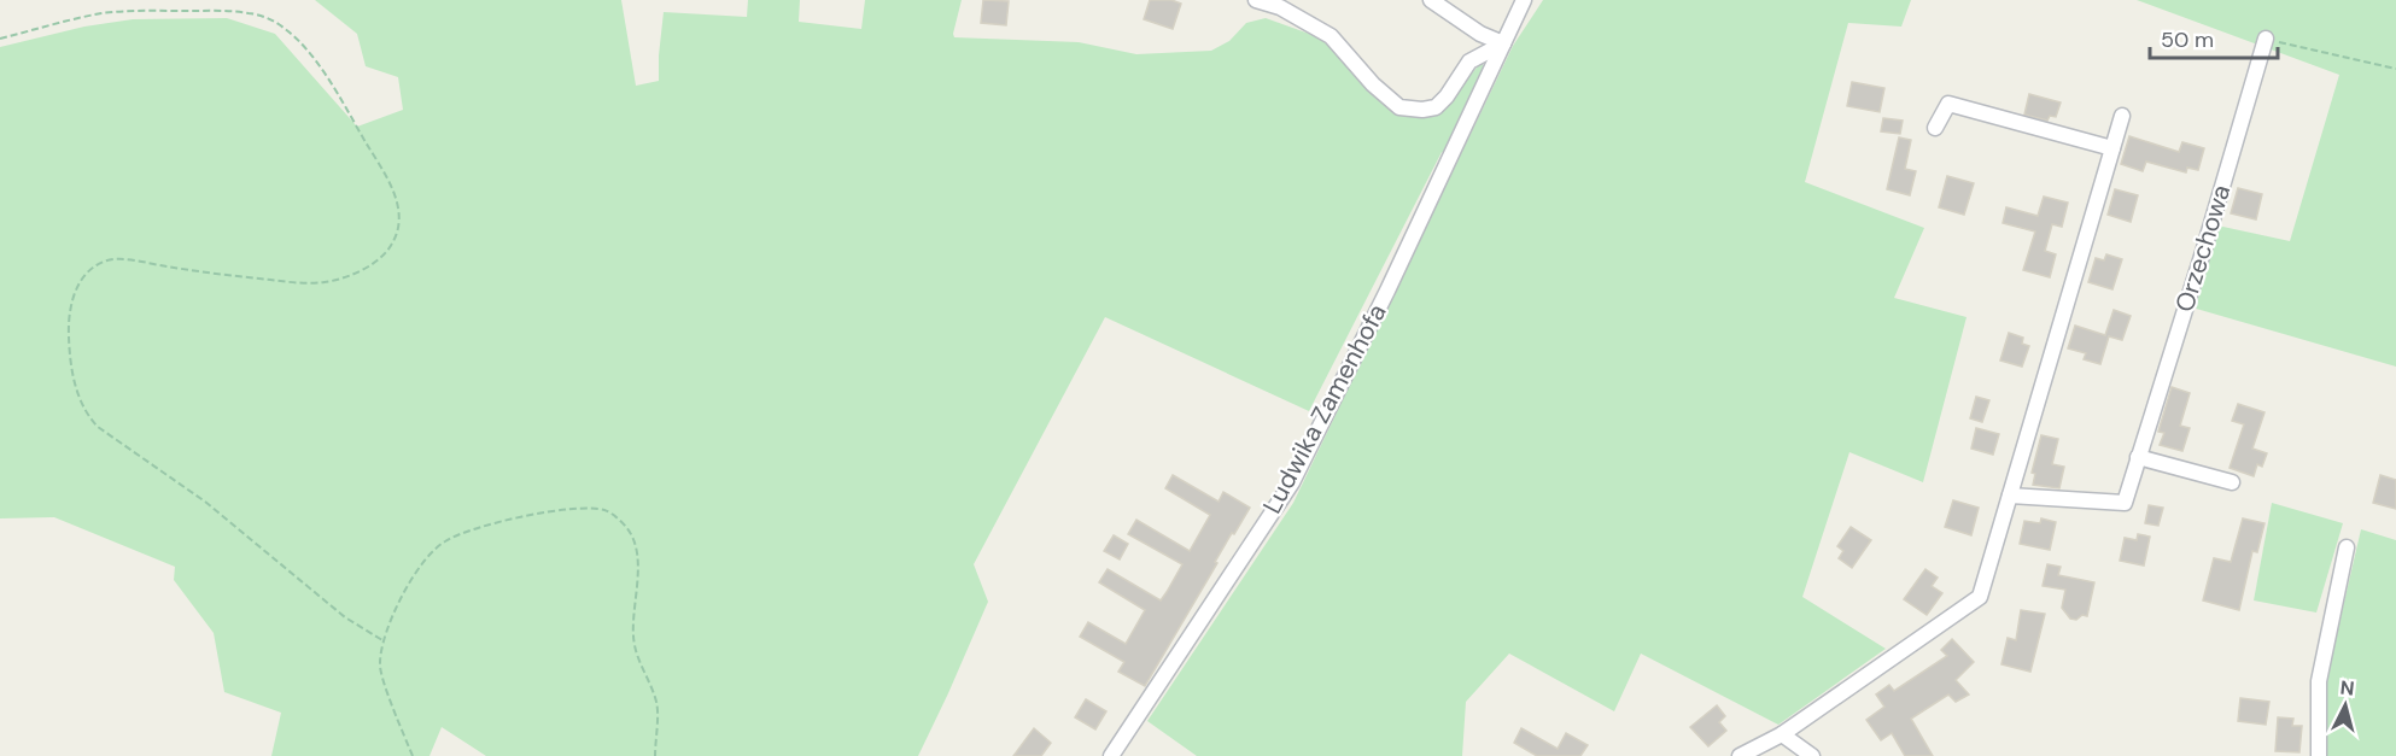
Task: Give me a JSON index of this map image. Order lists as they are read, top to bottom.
{
  "streets": {
    "street": ["Orzechowa", "Ludwika Zamenhofa"]
  },
  "scale_bar": "50 m",
  "north": "top"
}
